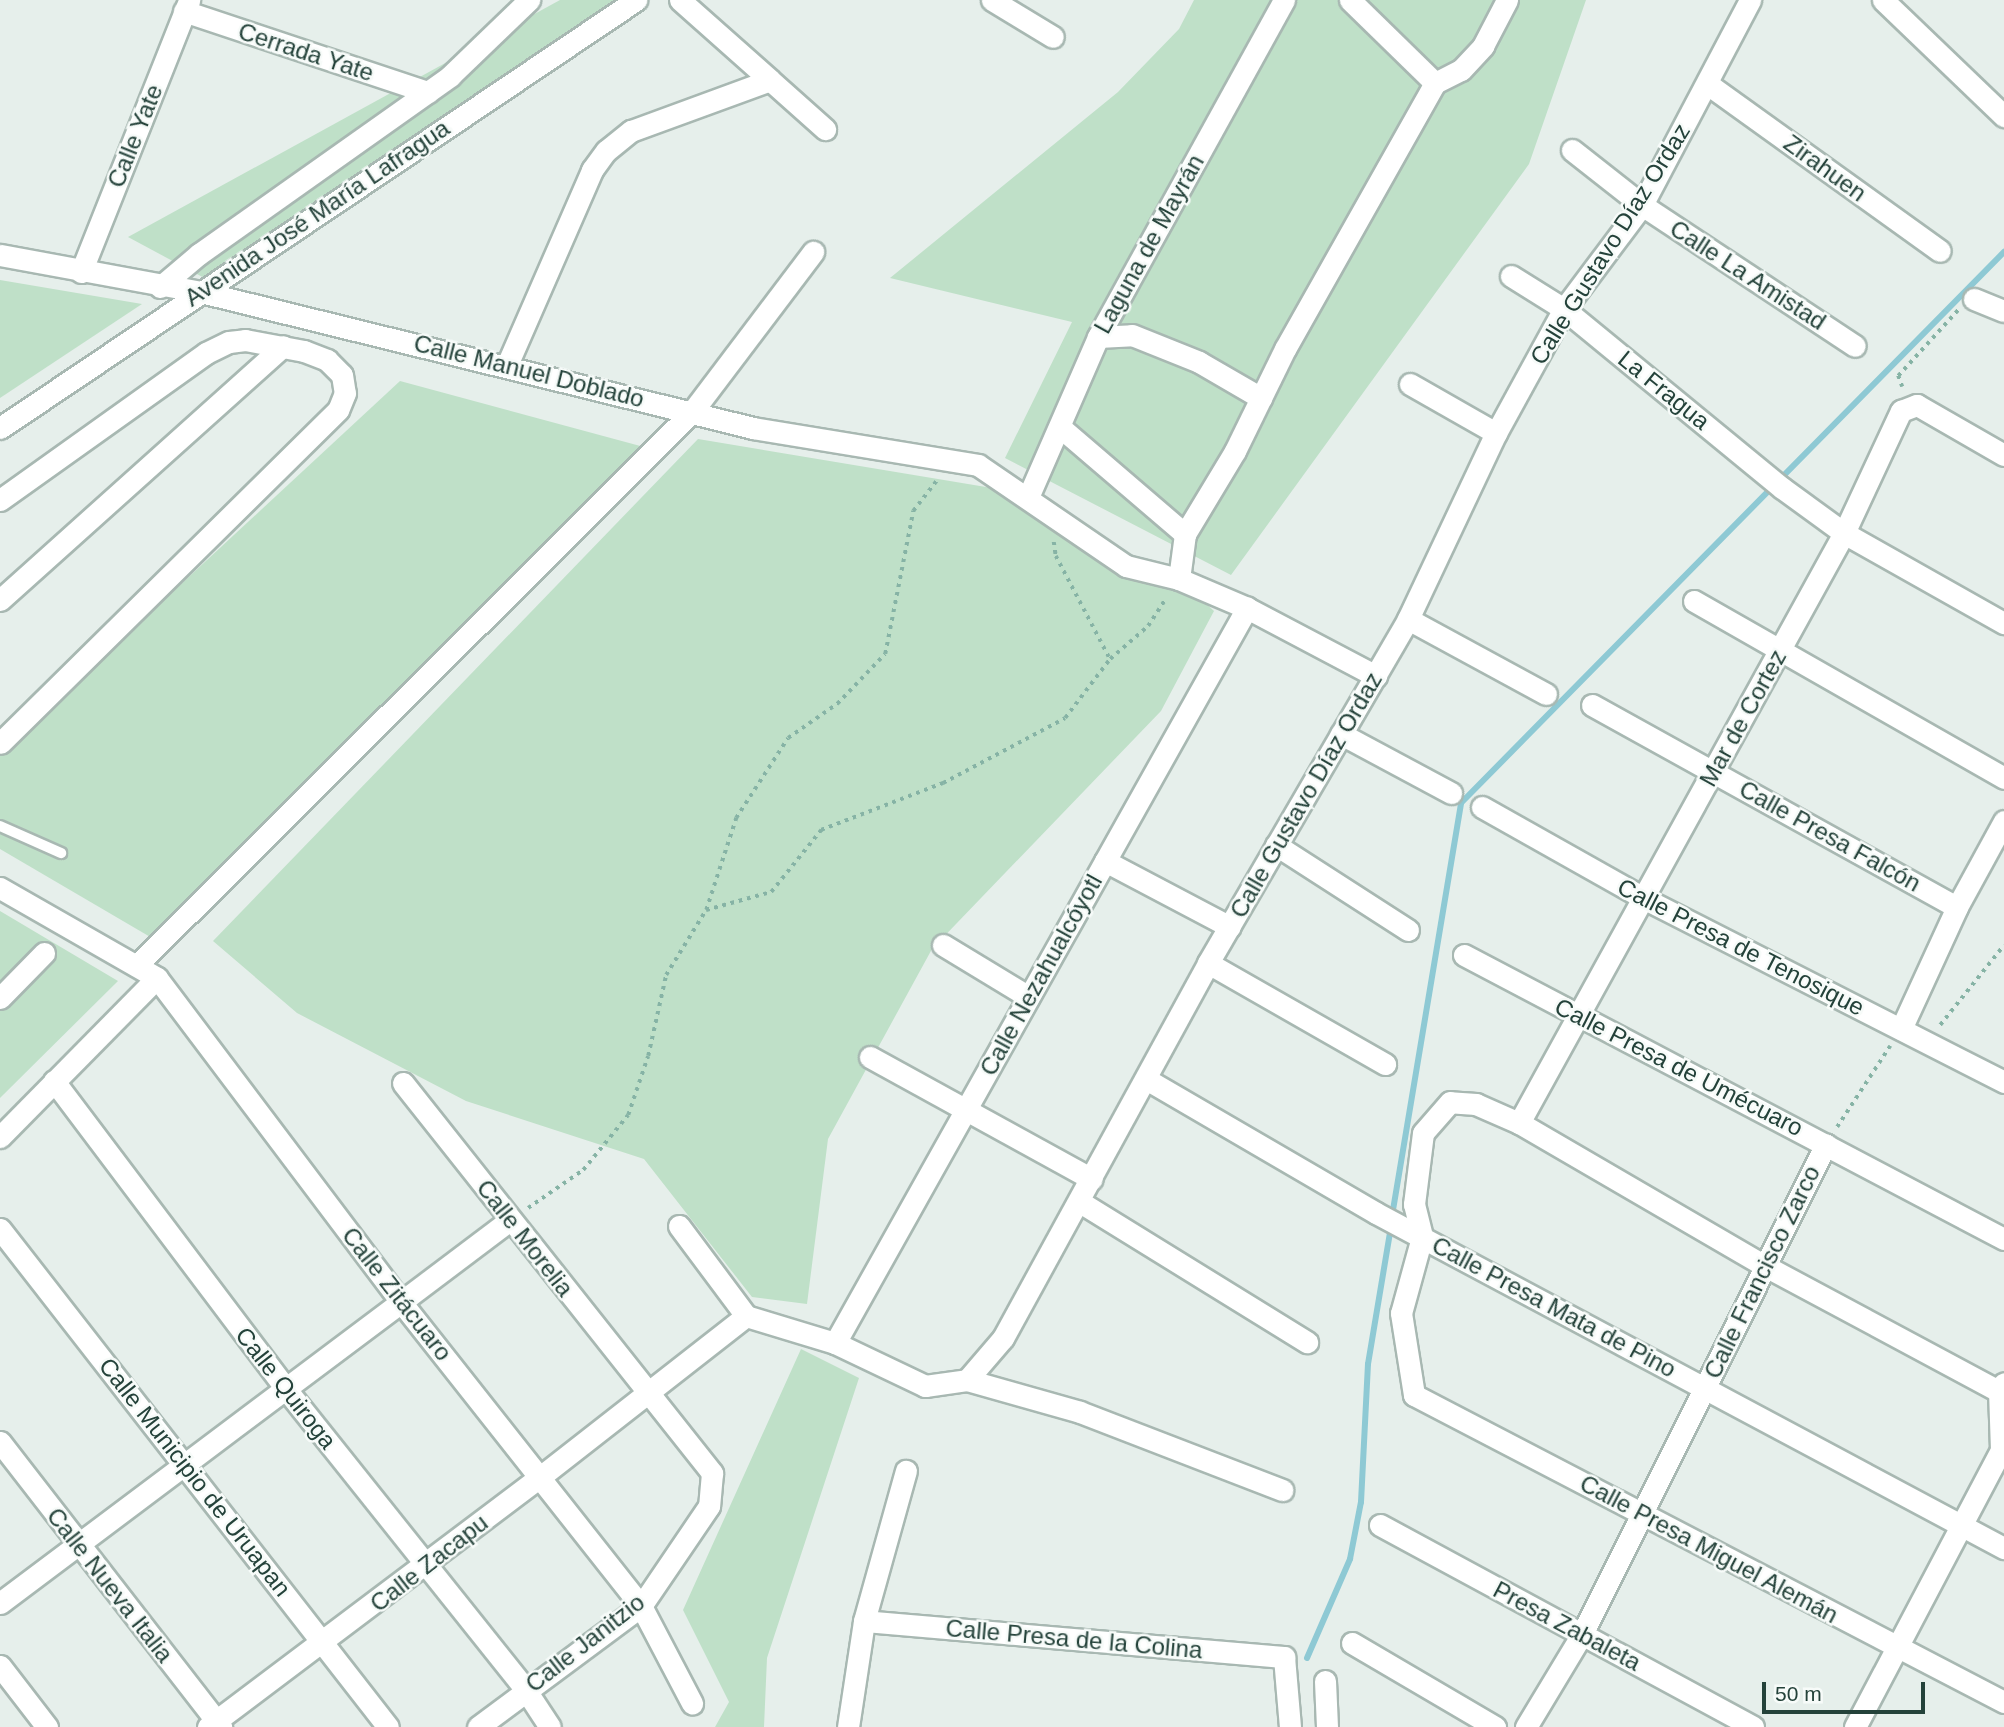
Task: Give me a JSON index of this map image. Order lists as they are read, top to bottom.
{
  "streets": {
    "street": [
      "Cerrada Yate",
      "Calle Yate",
      "Zirahuen",
      "Avenida José María Lafragua",
      "Laguna de Mayrán",
      "Calle Gustavo Díaz Ordaz",
      "Calle La Amistad",
      "Calle Manuel Doblado",
      "La Fragua",
      "Mar de Cortez",
      "Calle Presa Falcón",
      "Calle Presa de Tenosique",
      "Calle Nezahualcóyotl",
      "Calle Presa de Umécuaro",
      "Calle Morelia",
      "Calle Francisco Zarco",
      "Calle Zitácuaro",
      "Calle Presa Mata de Pino",
      "Calle Quiroga",
      "Calle Municipio de Uruapan",
      "Calle Presa Miguel Alemán",
      "Calle Zacapu",
      "Calle Nueva Italia",
      "Presa Zabaleta",
      "Calle Presa de la Colina",
      "Calle Janitzio"
    ]
  },
  "crossings": [
    ["Cerrada Yate", "Calle Yate"],
    ["Cerrada Yate", "Avenida José María Lafragua"],
    ["Calle Yate", "Calle Manuel Doblado"],
    ["Zirahuen", "Calle Gustavo Díaz Ordaz"],
    ["Avenida José María Lafragua", "Calle Manuel Doblado"],
    ["Laguna de Mayrán", "Calle Manuel Doblado"],
    ["Calle Gustavo Díaz Ordaz", "Calle La Amistad"],
    ["Calle Gustavo Díaz Ordaz", "Calle Manuel Doblado"],
    ["Calle Gustavo Díaz Ordaz", "La Fragua"],
    ["Calle Gustavo Díaz Ordaz", "Calle Presa Mata de Pino"],
    ["Calle Manuel Doblado", "Calle Nezahualcóyotl"],
    ["La Fragua", "Mar de Cortez"],
    ["Mar de Cortez", "Calle Presa Falcón"],
    ["Mar de Cortez", "Calle Presa de Tenosique"],
    ["Mar de Cortez", "Calle Presa de Umécuaro"],
    ["Calle Presa de Tenosique", "Calle Francisco Zarco"],
    ["Calle Presa de Umécuaro", "Calle Francisco Zarco"],
    ["Calle Morelia", "Calle Zacapu"],
    ["Calle Morelia", "Calle Janitzio"],
    ["Calle Francisco Zarco", "Calle Presa Mata de Pino"],
    ["Calle Francisco Zarco", "Calle Presa Miguel Alemán"],
    ["Calle Francisco Zarco", "Presa Zabaleta"],
    ["Calle Zitácuaro", "Calle Zacapu"],
    ["Calle Zitácuaro", "Calle Janitzio"],
    ["Calle Presa Mata de Pino", "Calle Presa Miguel Alemán"],
    ["Calle Quiroga", "Calle Zacapu"],
    ["Calle Quiroga", "Calle Janitzio"],
    ["Calle Municipio de Uruapan", "Calle Zacapu"],
    ["Calle Zacapu", "Calle Nueva Italia"]
  ],
  "scale_bar": "50 m"
}
